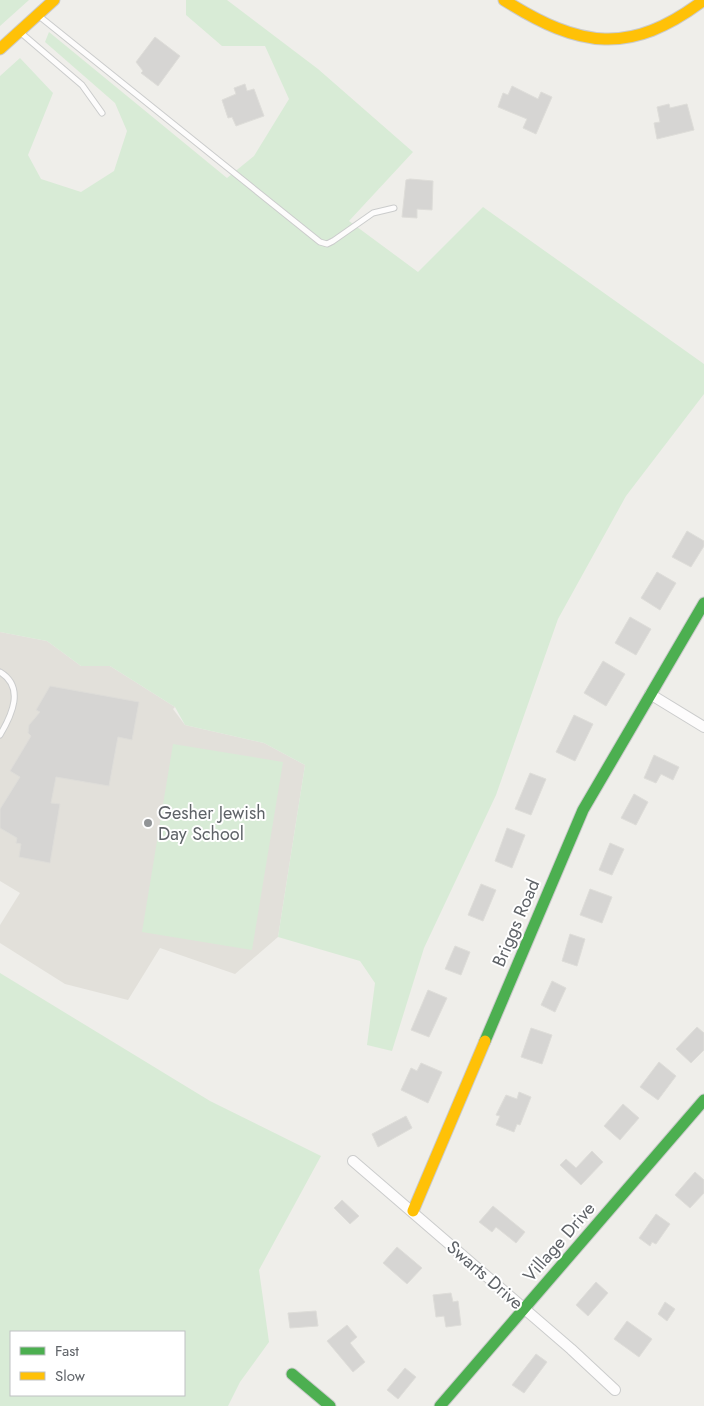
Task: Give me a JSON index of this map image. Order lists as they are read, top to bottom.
{
  "streets": {
    "street": ["Briggs Road", "Village Drive", "Swarts Drive"]
  },
  "crossings": [
    ["Briggs Road", "Swarts Drive"],
    ["Village Drive", "Swarts Drive"]
  ],
  "places": ["Gesher Jewish Day School"],
  "legend": ["Fast", "Slow"]
}
